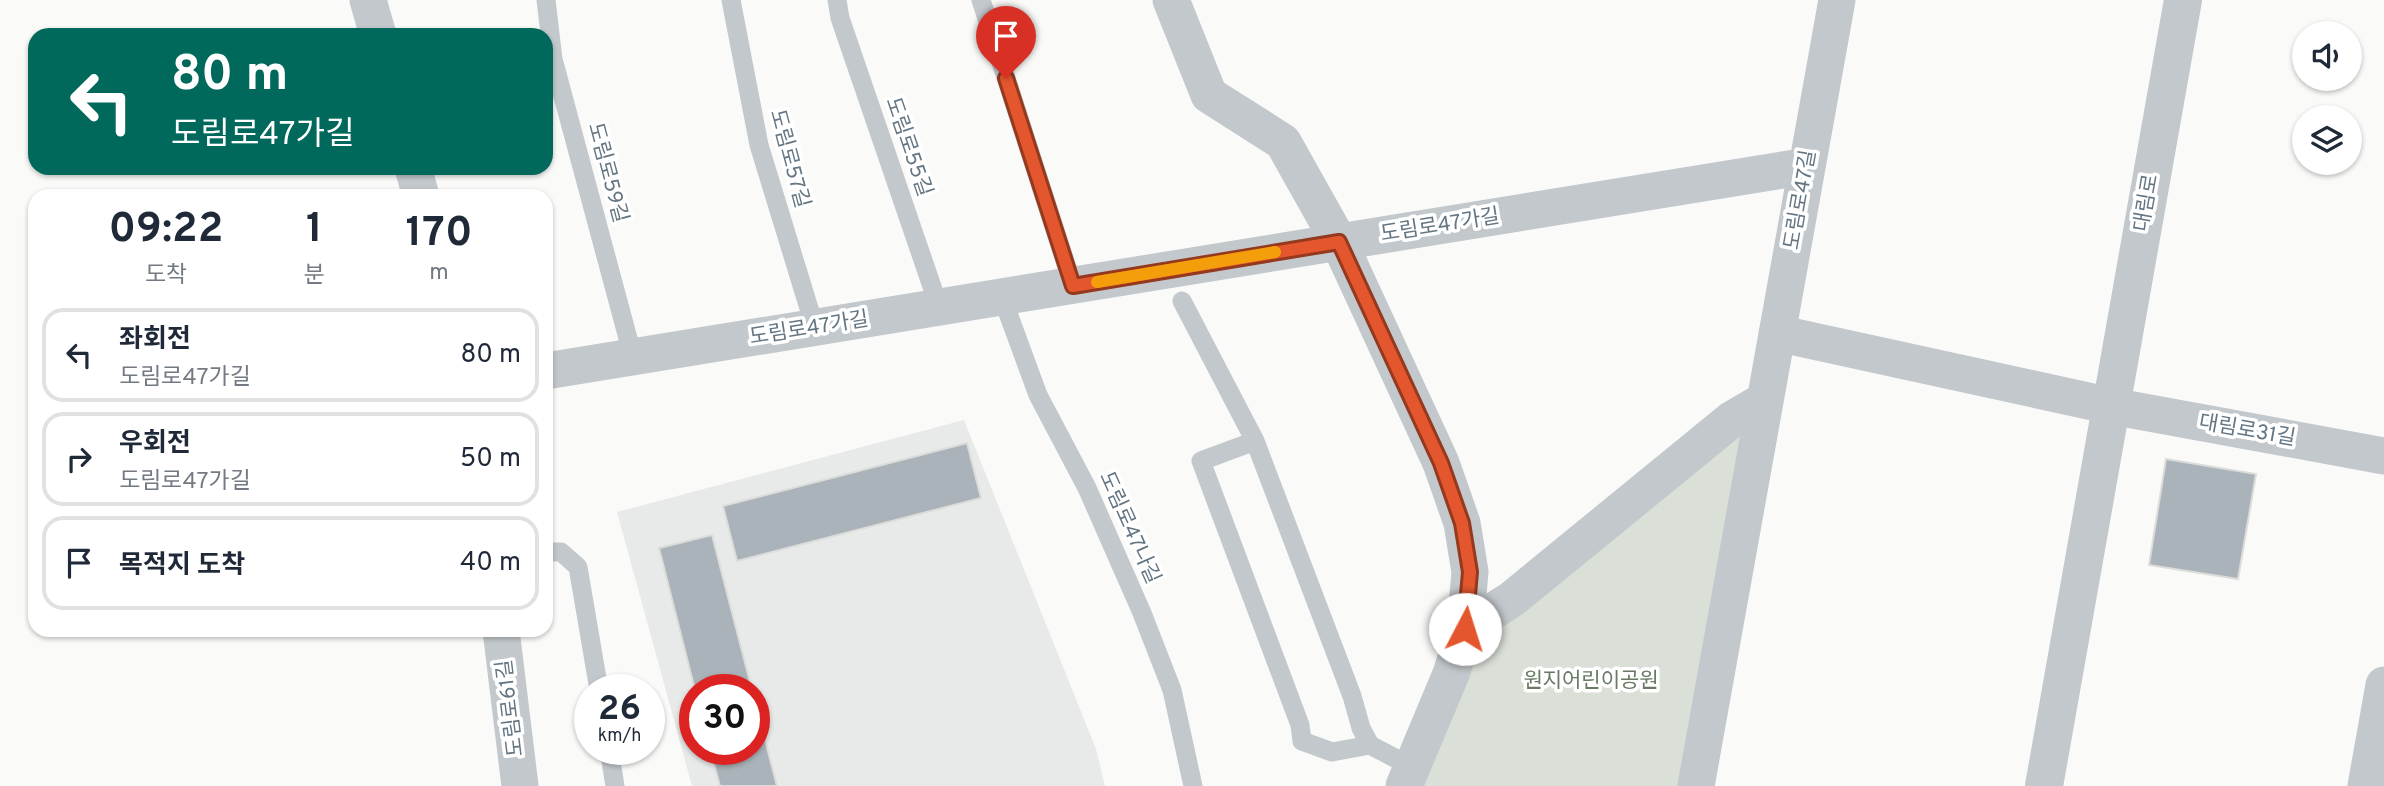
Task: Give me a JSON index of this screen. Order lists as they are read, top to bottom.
{
  "streets": {
    "street": [
      "도림로47길",
      "대림로",
      "도림로47가길",
      "대림로31길",
      "도림로61길"
    ],
    "lane": [
      "도림로55길",
      "도림로57길",
      "도림로59길",
      "도림로47나길"
    ]
  },
  "crossings": [
    ["도림로55길", "도림로47가길"],
    ["도림로57길", "도림로47가길"],
    ["도림로59길", "도림로47가길"],
    ["도림로47길", "도림로47가길"],
    ["대림로", "대림로31길"],
    ["도림로47가길", "도림로47나길"]
  ],
  "parks": ["원지어린이공원"],
  "page": {
    "turn": ["80 m", "도림로47가길"],
    "eta": [
      "09:22",
      "도착",
      "1",
      "분",
      "170",
      "m"
    ],
    "list": [
      {
        "name": "좌회전",
        "note": "도림로47가길",
        "value": "80 m"
      },
      {
        "name": "우회전",
        "note": "도림로47가길",
        "value": "50 m"
      },
      {
        "name": "목적지 도착",
        "value": "40 m"
      }
    ],
    "speed": "26 km/h",
    "limit": "30"
  }
}
